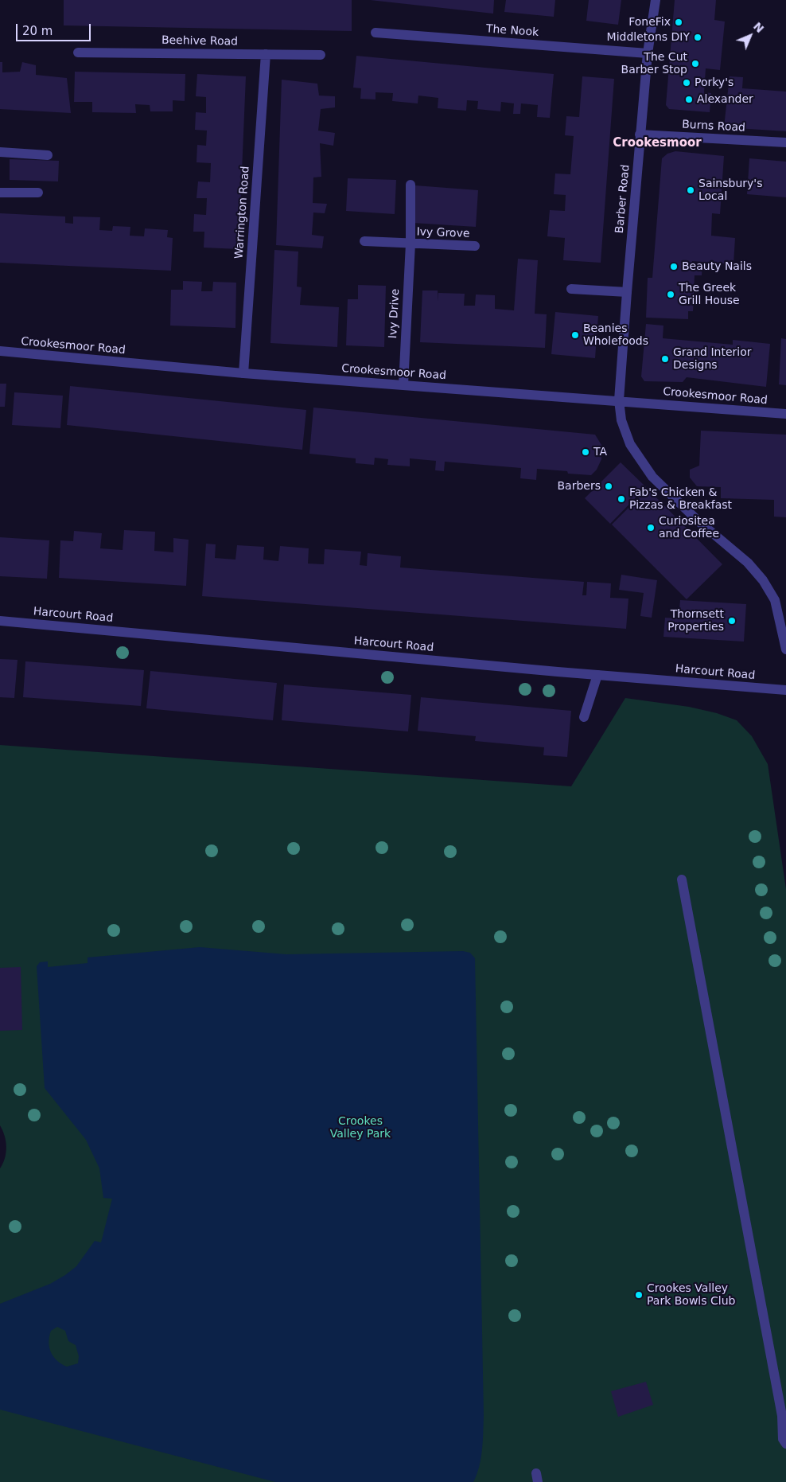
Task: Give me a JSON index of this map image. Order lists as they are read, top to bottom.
{
  "streets": {
    "street": [
      "The Nook",
      "Beehive Road",
      "Burns Road",
      "Barber Road",
      "Warrington Road",
      "Ivy Grove",
      "Ivy Drive",
      "Crookesmoor Road",
      "Harcourt Road"
    ]
  },
  "crossings": [
    ["The Nook", "Barber Road"],
    ["Beehive Road", "Warrington Road"],
    ["Burns Road", "Barber Road"],
    ["Barber Road", "Crookesmoor Road"],
    ["Warrington Road", "Crookesmoor Road"],
    ["Ivy Grove", "Ivy Drive"],
    ["Ivy Drive", "Crookesmoor Road"]
  ],
  "districts": ["Crookesmoor"],
  "parks": ["Crookes Valley Park"],
  "places": [
    "FoneFix",
    "Middletons DIY",
    "The Cut Barber Stop",
    "Porky's",
    "Alexander",
    "Sainsbury's Local",
    "Beauty Nails",
    "The Greek Grill House",
    "Beanies Wholefoods",
    "Grand Interior Designs",
    "TA",
    "Barbers",
    "Fab's Chicken & Pizzas & Breakfast",
    "Curiositea and Coffee",
    "Thornsett Properties",
    "Crookes Valley Park Bowls Club"
  ],
  "scale_bar": "20 m",
  "north": "top right"
}
